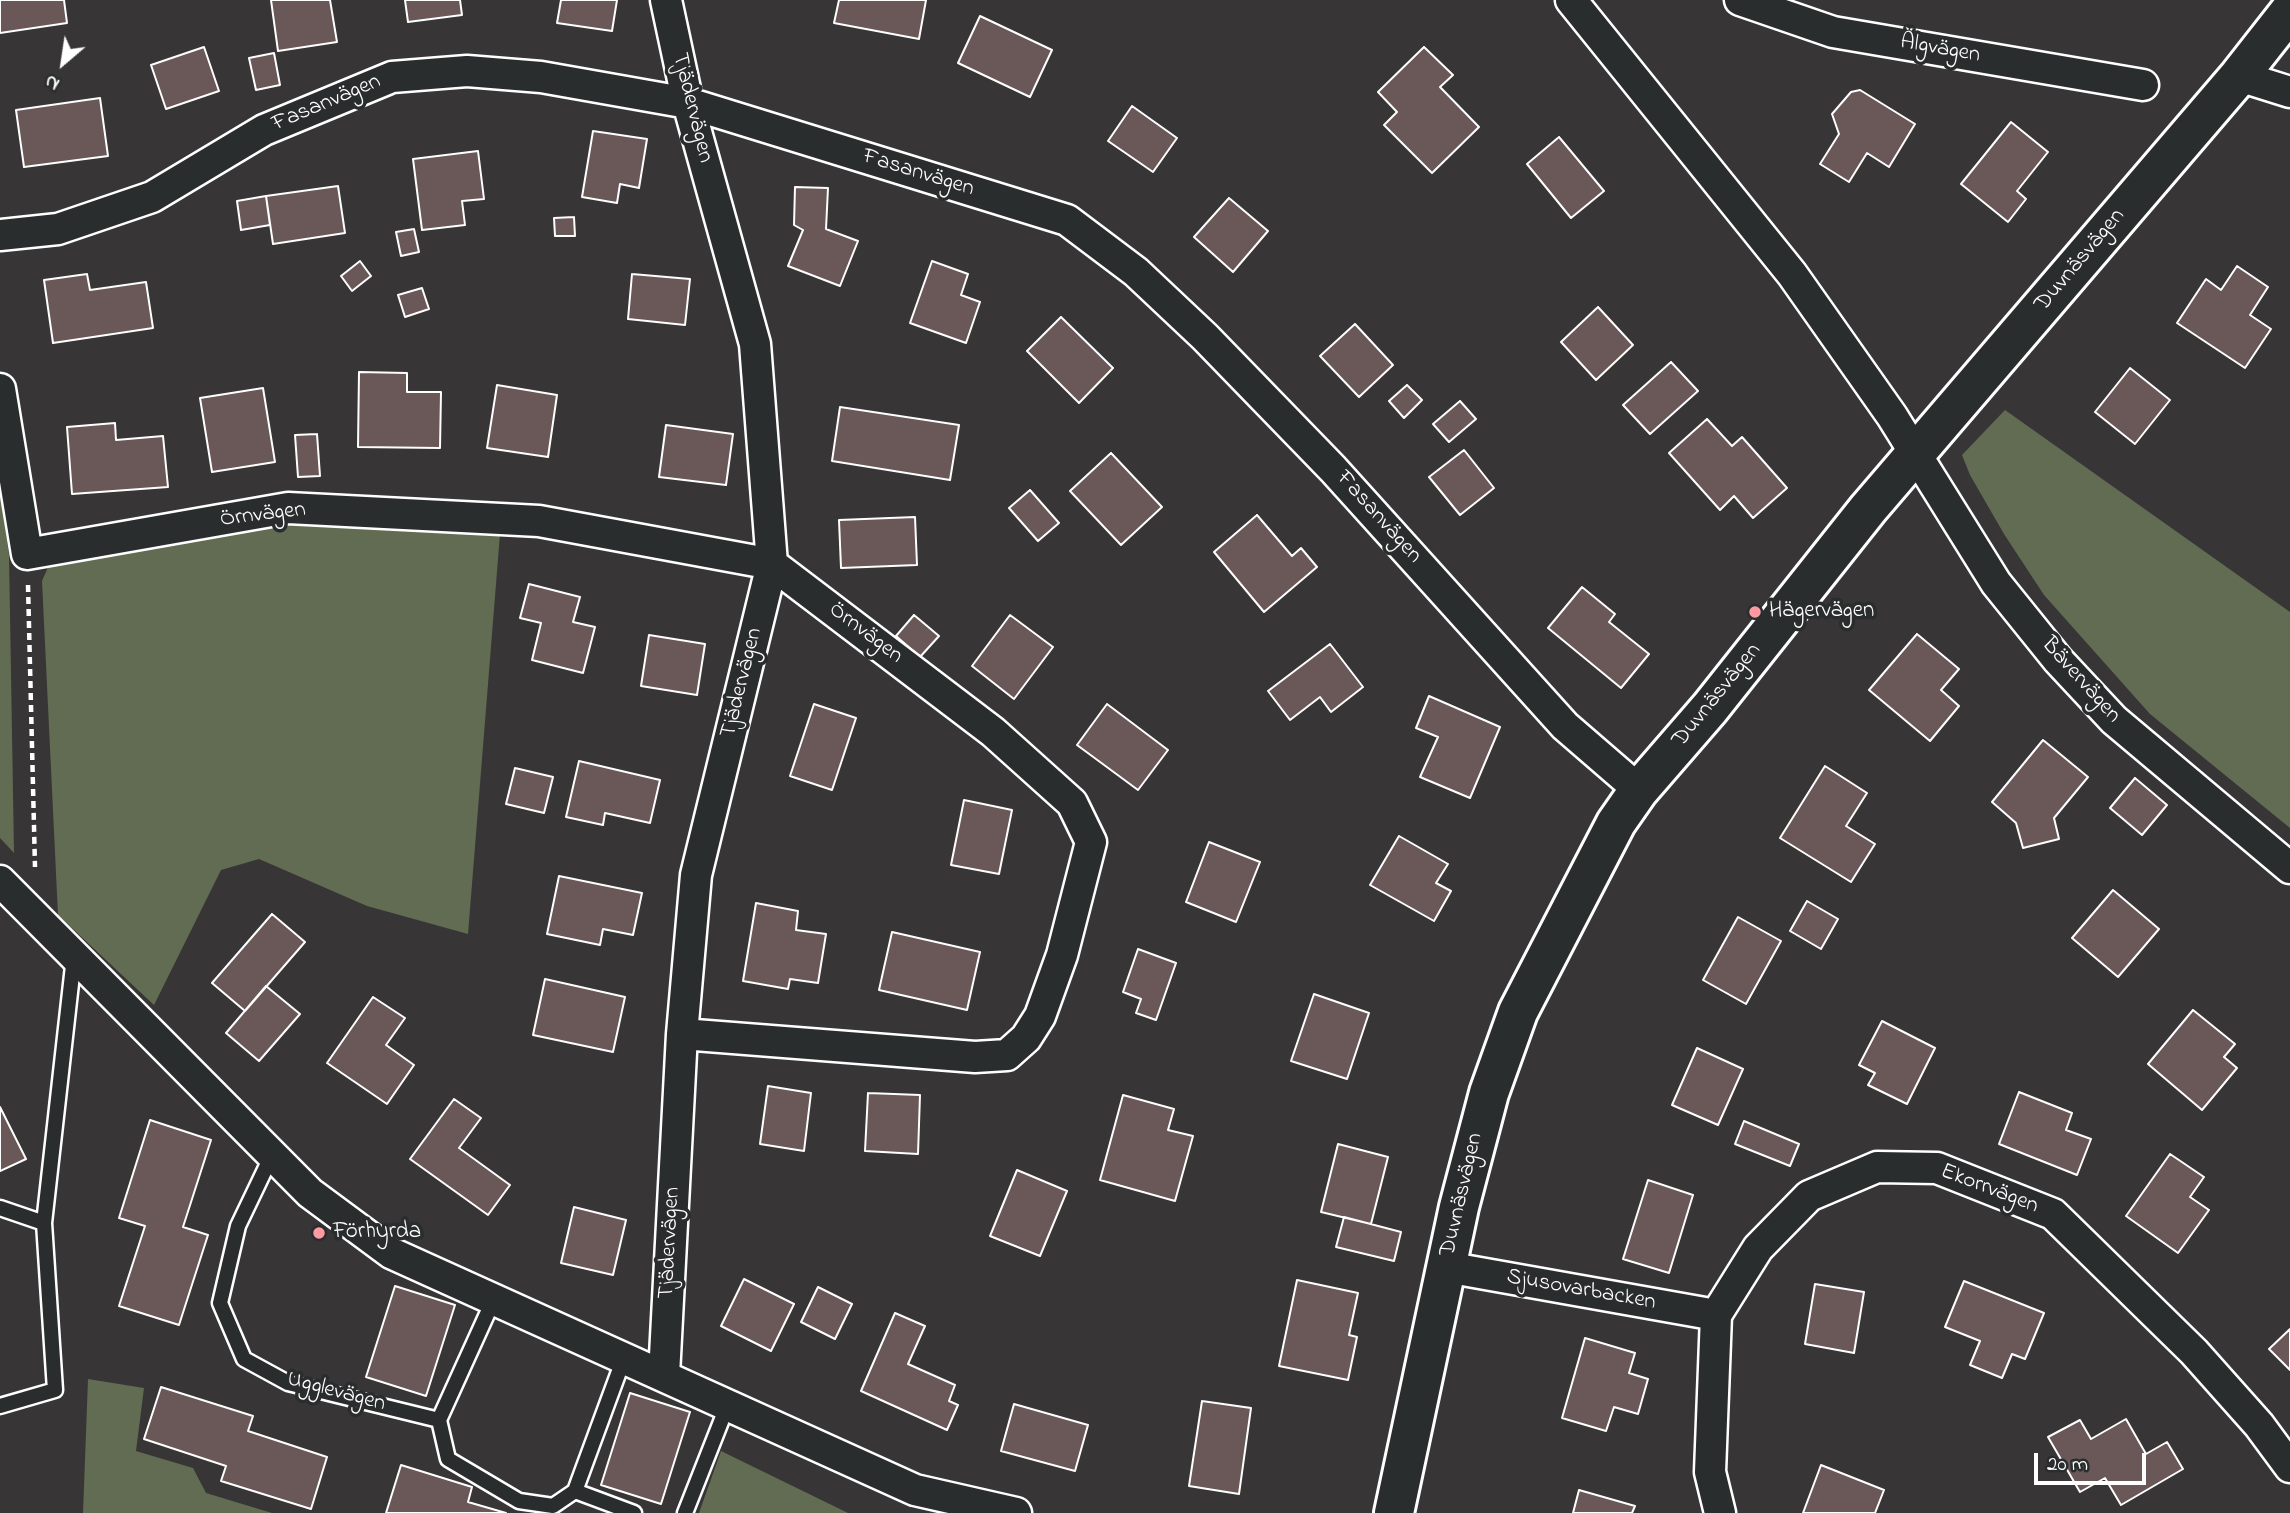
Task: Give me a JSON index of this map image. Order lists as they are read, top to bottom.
{
  "streets": {
    "street": [
      "Älgvägen",
      "Fasanvägen",
      "Tjädervägen",
      "Duvnäsvägen",
      "Örnvägen",
      "Bävervägen",
      "Ekorrvägen",
      "Sjusovarbacken"
    ],
    "lane": ["Ugglevägen"]
  },
  "crossings": [
    ["Fasanvägen", "Tjädervägen"],
    ["Fasanvägen", "Duvnäsvägen"],
    ["Tjädervägen", "Örnvägen"],
    ["Duvnäsvägen", "Bävervägen"],
    ["Duvnäsvägen", "Sjusovarbacken"],
    ["Ekorrvägen", "Sjusovarbacken"]
  ],
  "places": ["Hägervägen", "Förhyrda"],
  "scale_bar": "20 m",
  "north": "bottom left"
}
